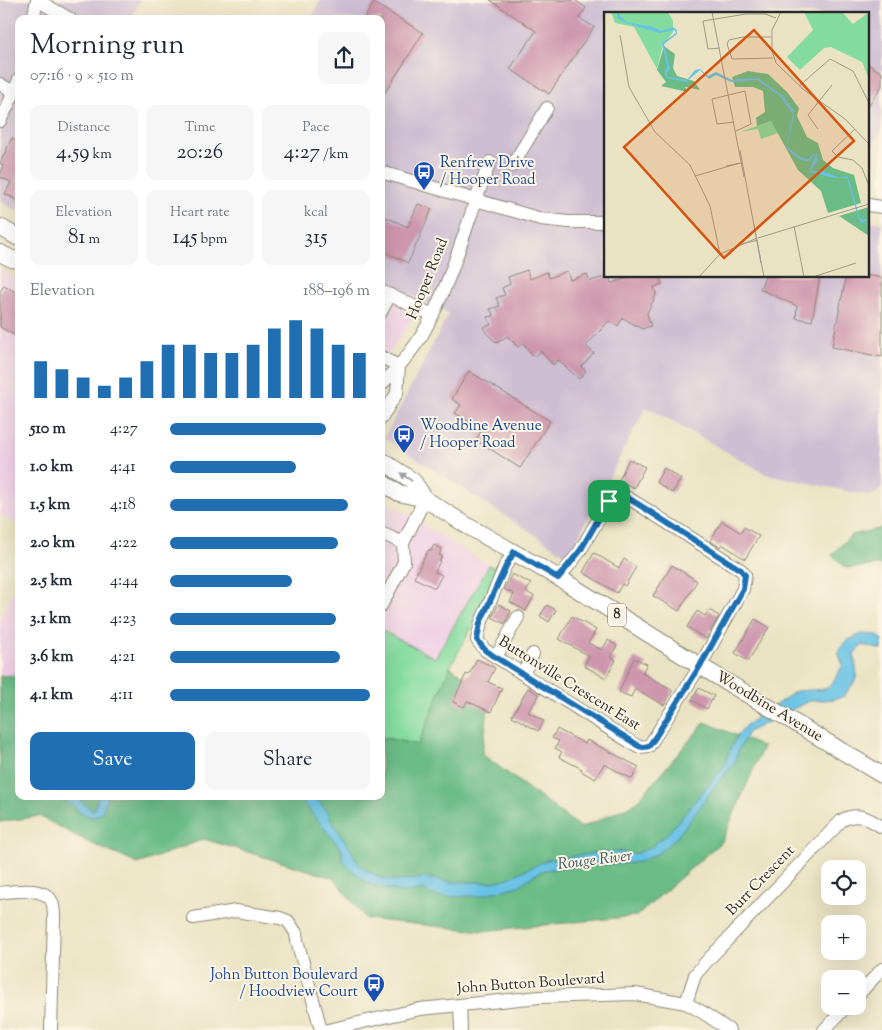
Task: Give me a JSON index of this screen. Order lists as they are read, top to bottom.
{
  "streets": {
    "main road": ["8", "Woodbine Avenue"],
    "street": [
      "Hooper Road",
      "Buttonville Crescent East",
      "Burr Crescent",
      "John Button Boulevard"
    ]
  },
  "crossings": [
    ["Buttonville Crescent East", "Woodbine Avenue"],
    ["Burr Crescent", "John Button Boulevard"]
  ],
  "water": ["Rouge River"],
  "places": {
    "bus stop": ["Renfrew Drive / Hooper Road", "Woodbine Avenue / Hooper Road", "John Button Boulevard / Hoodview Court"]
  },
  "page": {
    "heading": ["Morning run", "07:16 · 9 × 510 m"],
    "stats": [
      ["Distance", "4.59 km"],
      ["Time", "20:26"],
      ["Pace", "4:27 /km"],
      ["Elevation", "81 m"],
      ["Heart rate", "145 bpm"],
      ["kcal", "315"]
    ],
    "chart": ["Elevation", "188–196 m"],
    "list": [
      {
        "name": "510 m",
        "note": "4:27"
      },
      {
        "name": "1.0 km",
        "note": "4:41"
      },
      {
        "name": "1.5 km",
        "note": "4:18"
      },
      {
        "name": "2.0 km",
        "note": "4:22"
      },
      {
        "name": "2.5 km",
        "note": "4:44"
      },
      {
        "name": "3.1 km",
        "note": "4:23"
      },
      {
        "name": "3.6 km",
        "note": "4:21"
      },
      {
        "name": "4.1 km",
        "note": "4:11"
      }
    ],
    "buttons": ["Save", "Share"],
    "map_buttons": ["+", "−"]
  }
}
